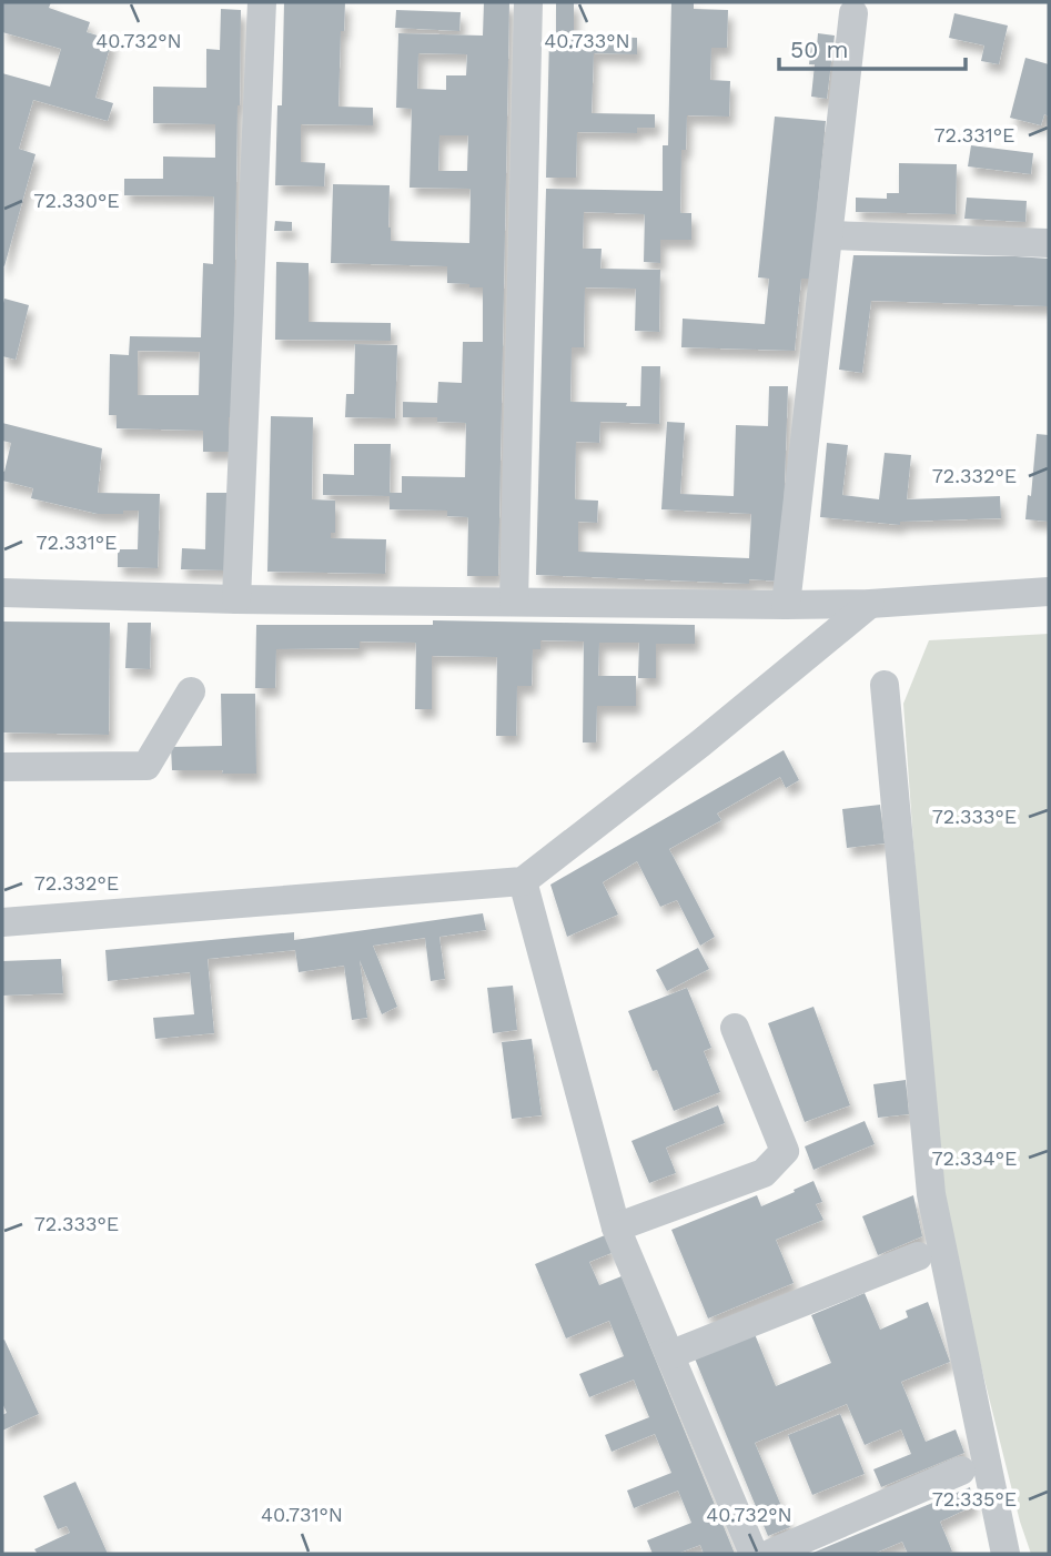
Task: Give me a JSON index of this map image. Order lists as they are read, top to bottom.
{
  "scale_bar": "50 m",
  "coordinates": [
    "40.732°N",
    "40.733°N",
    "72.331°E",
    "72.330°E",
    "72.332°E",
    "72.333°E",
    "72.334°E",
    "72.335°E",
    "40.731°N"
  ]
}
